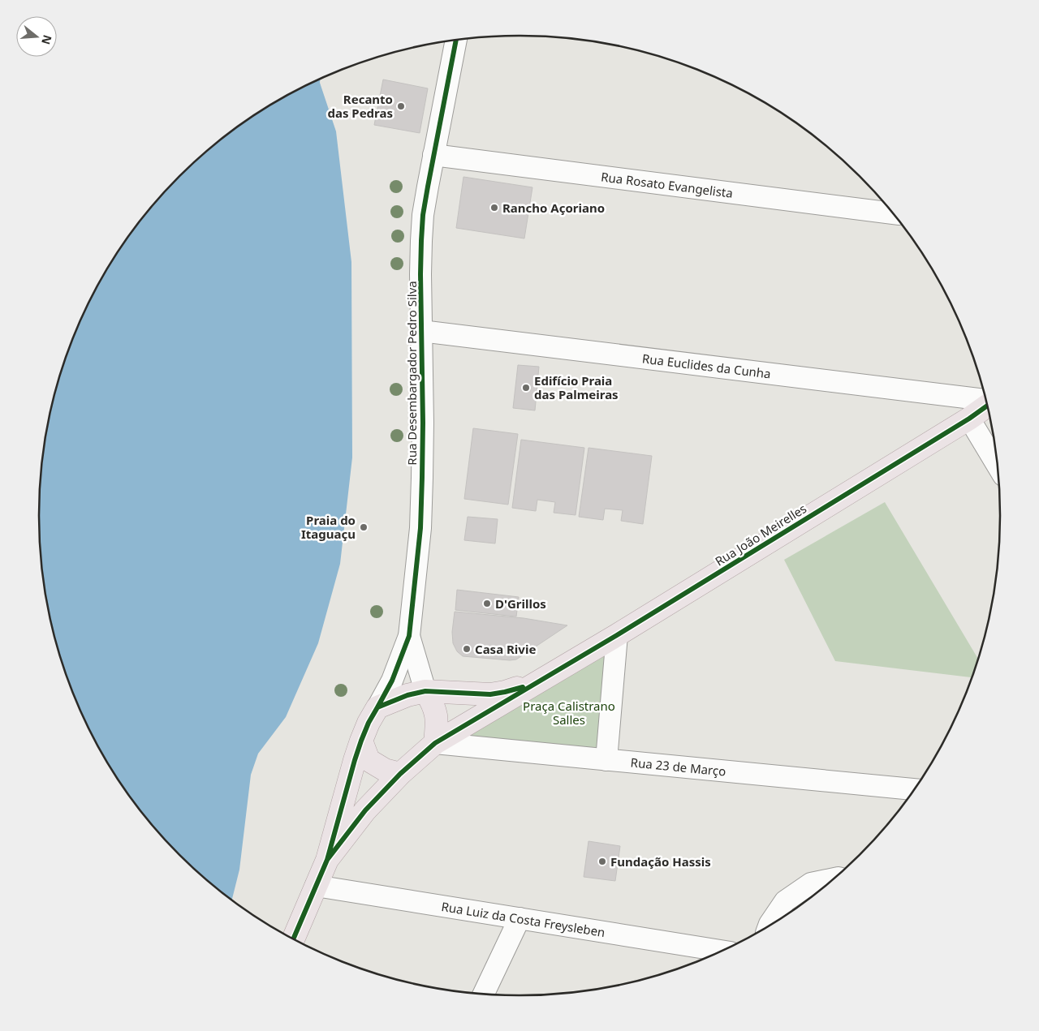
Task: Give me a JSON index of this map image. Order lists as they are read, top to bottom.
{
  "streets": {
    "main road": ["Rua Desembargador Pedro Silva", "Rua João Meirelles"],
    "street": [
      "Rua Rosato Evangelista",
      "Rua Euclides da Cunha",
      "Rua 23 de Março",
      "Rua Luiz da Costa Freysleben"
    ]
  },
  "crossings": [
    ["Rua Rosato Evangelista", "Rua Desembargador Pedro Silva"],
    ["Rua Euclides da Cunha", "Rua Desembargador Pedro Silva"],
    ["Rua Desembargador Pedro Silva", "Rua João Meirelles"],
    ["Rua Desembargador Pedro Silva", "Rua 23 de Março"],
    ["Rua Desembargador Pedro Silva", "Rua Luiz da Costa Freysleben"],
    ["Rua João Meirelles", "Rua 23 de Março"]
  ],
  "parks": ["Praça Calistrano Salles"],
  "places": [
    "Recanto das Pedras",
    "Rancho Açoriano",
    "Edifício Praia das Palmeiras",
    "Praia do Itaguaçu",
    "D'Grillos",
    "Casa Rivie",
    "Fundação Hassis"
  ],
  "north": "right"
}
